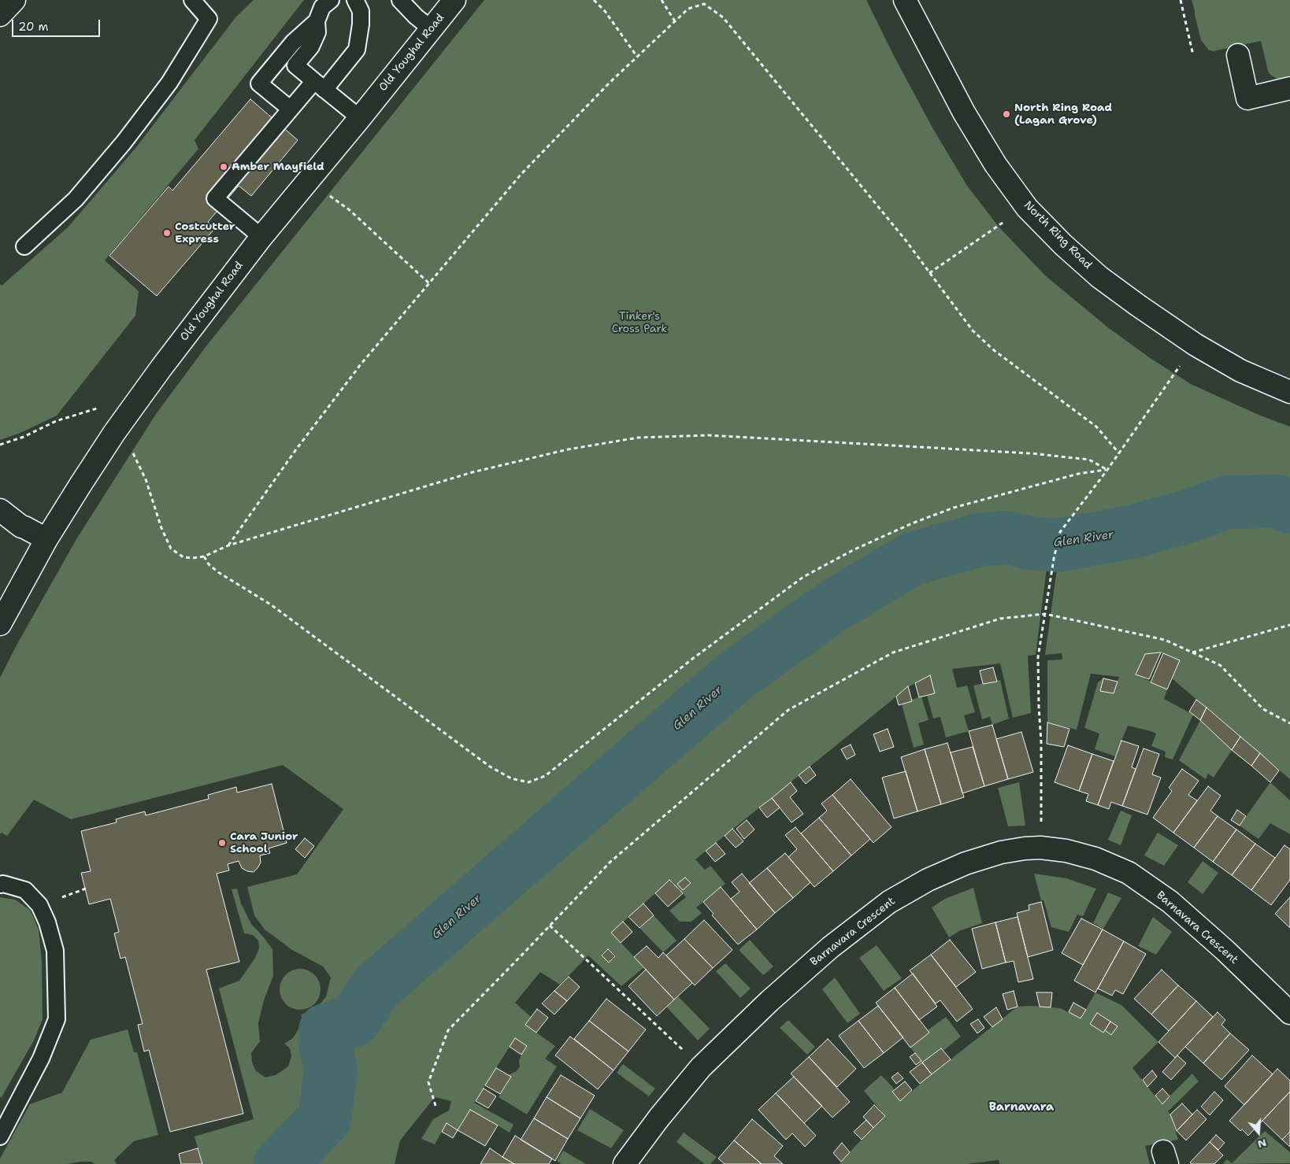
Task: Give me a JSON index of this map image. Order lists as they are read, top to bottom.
{
  "streets": {
    "main road": ["Old Youghal Road", "North Ring Road", "Barnavara Crescent"]
  },
  "districts": ["Barnavara"],
  "water": ["Glen River"],
  "parks": ["Tinker's Cross Park"],
  "places": [
    "North Ring Road (Lagan Grove)",
    "Amber Mayfield",
    "Costcutter Express",
    "Cara Junior School"
  ],
  "scale_bar": "20 m",
  "north": "bottom"
}
